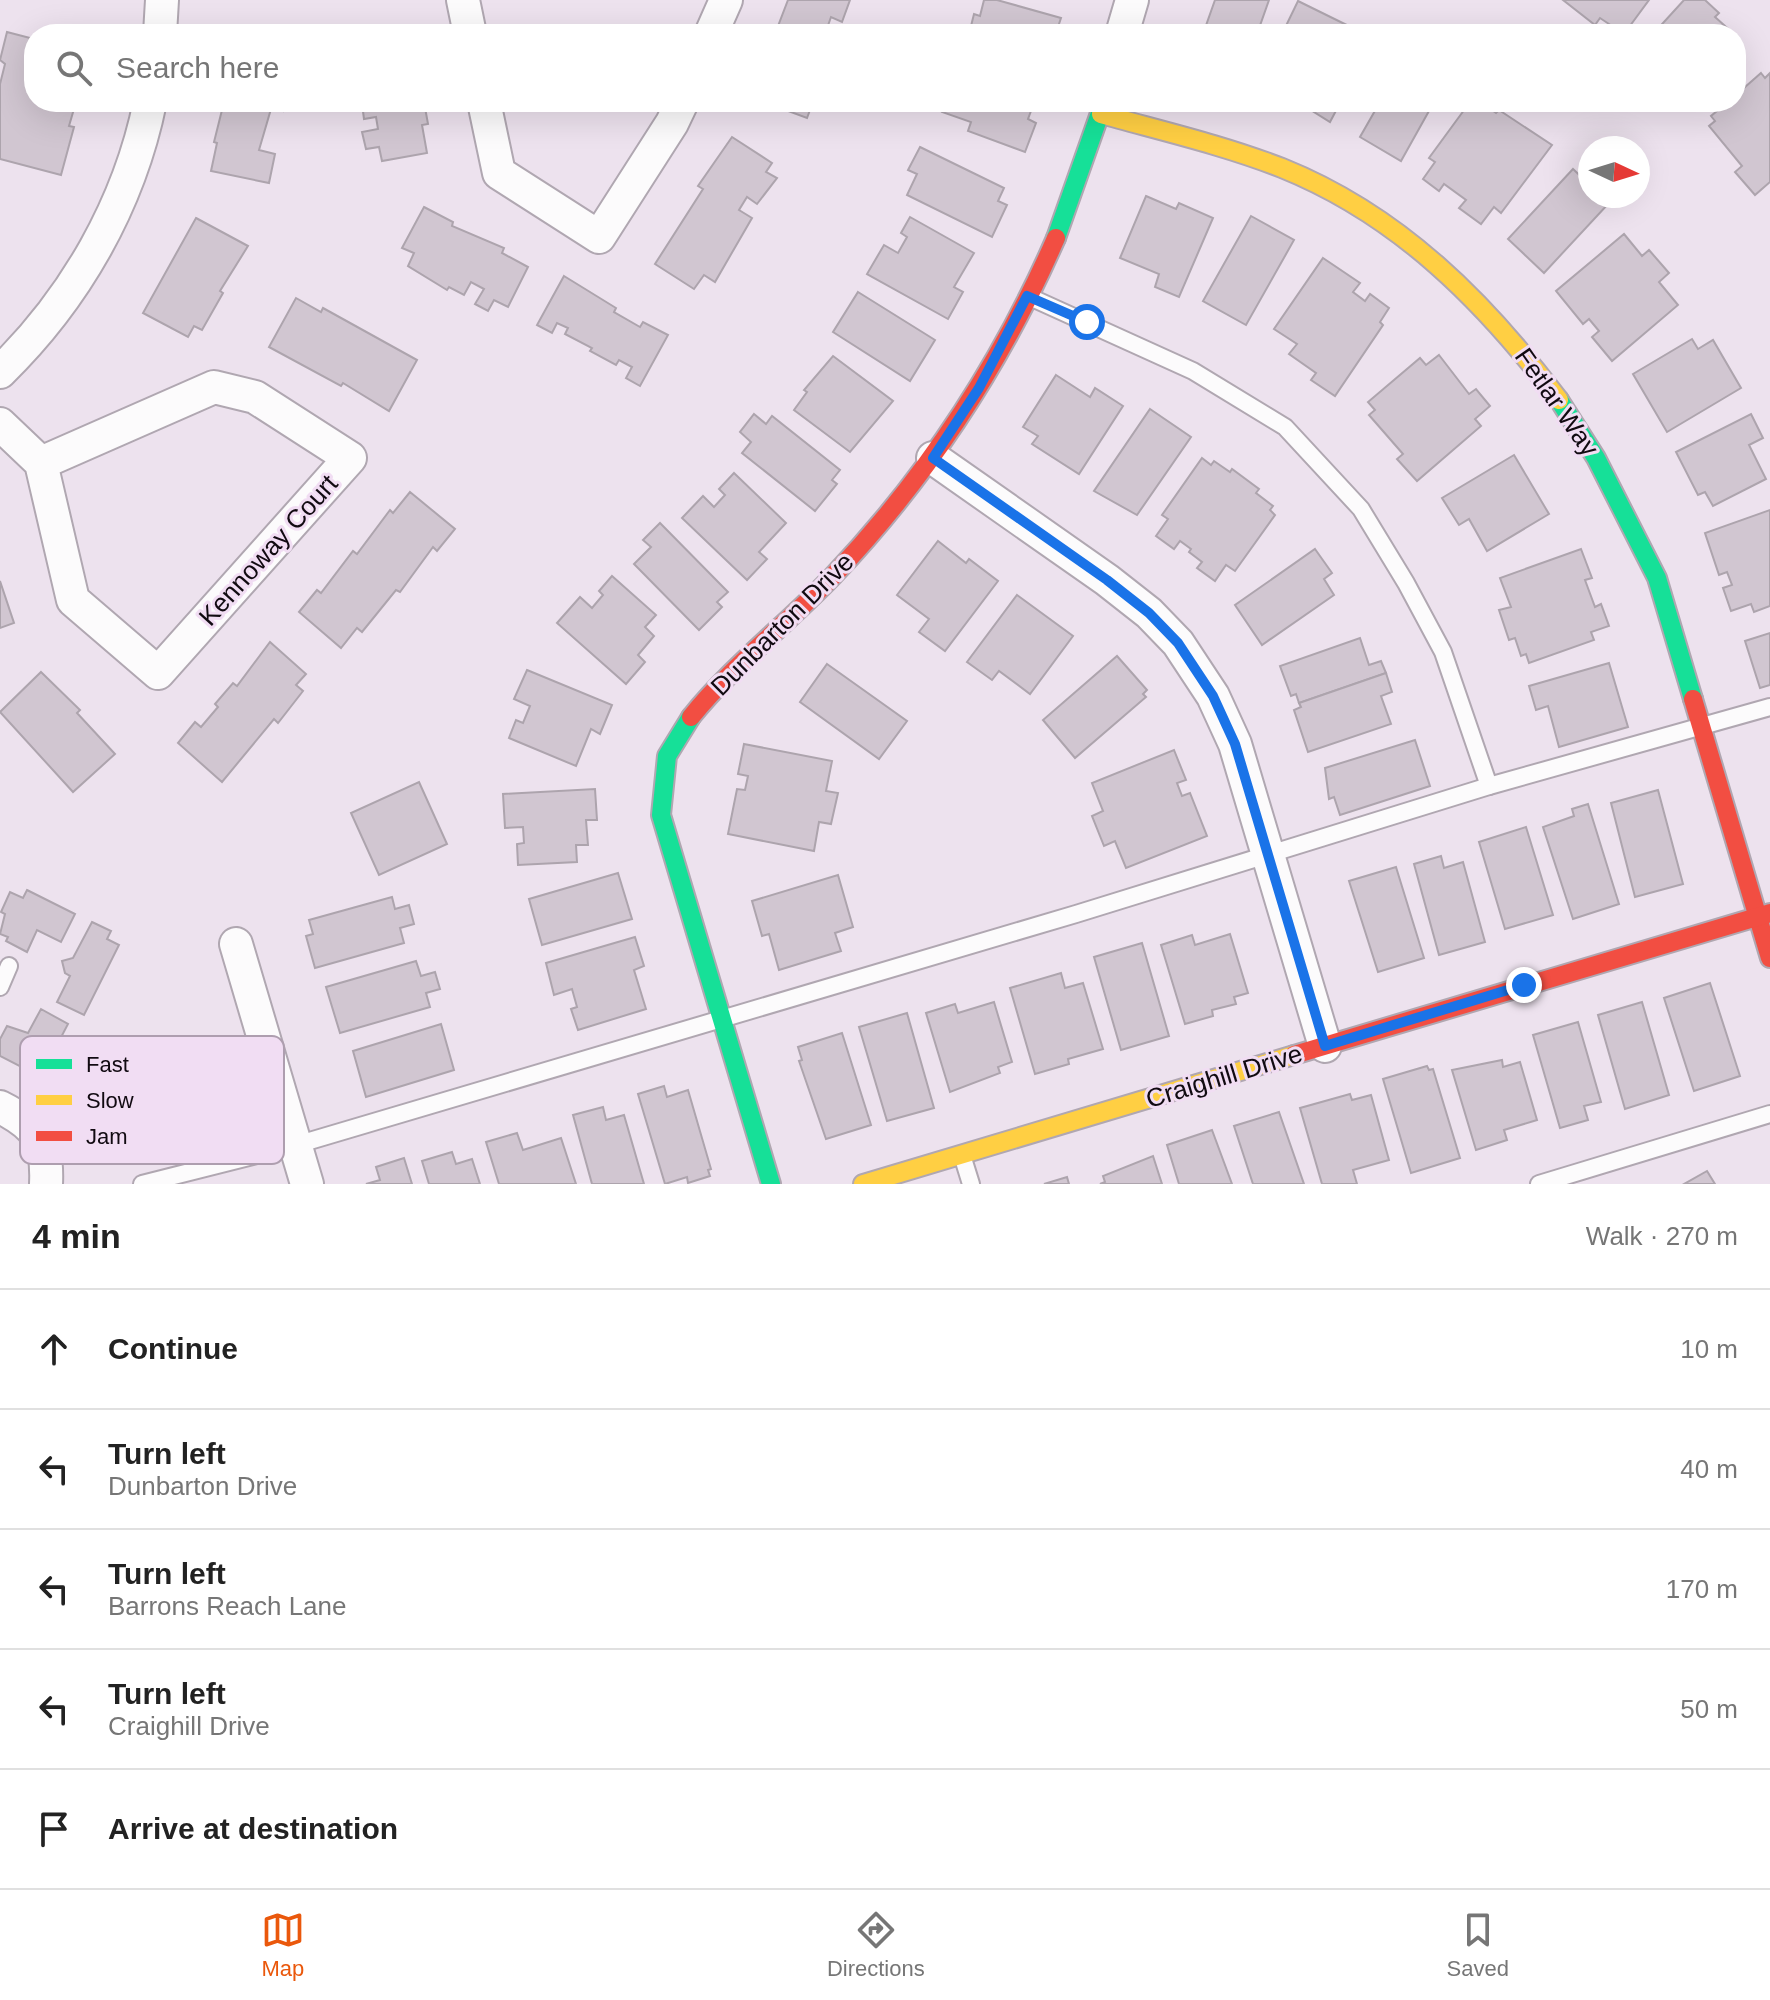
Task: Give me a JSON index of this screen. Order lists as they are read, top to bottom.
{
  "streets": {
    "street": [
      "Fetlar Way",
      "Kennoway Court",
      "Dunbarton Drive",
      "Craighill Drive"
    ]
  },
  "crossings": [
    ["Fetlar Way", "Craighill Drive"]
  ],
  "legend": ["Fast", "Slow", "Jam"],
  "north": "right",
  "page": {
    "search": "Search here",
    "heading": ["4 min", "Walk · 270 m"],
    "list": [
      ["Continue", "10 m"],
      ["Turn left", "Dunbarton Drive", "40 m"],
      ["Turn left", "Barrons Reach Lane", "170 m"],
      ["Turn left", "Craighill Drive", "50 m"],
      "Arrive at destination"
    ],
    "nav": ["Map", "Directions", "Saved"]
  }
}
